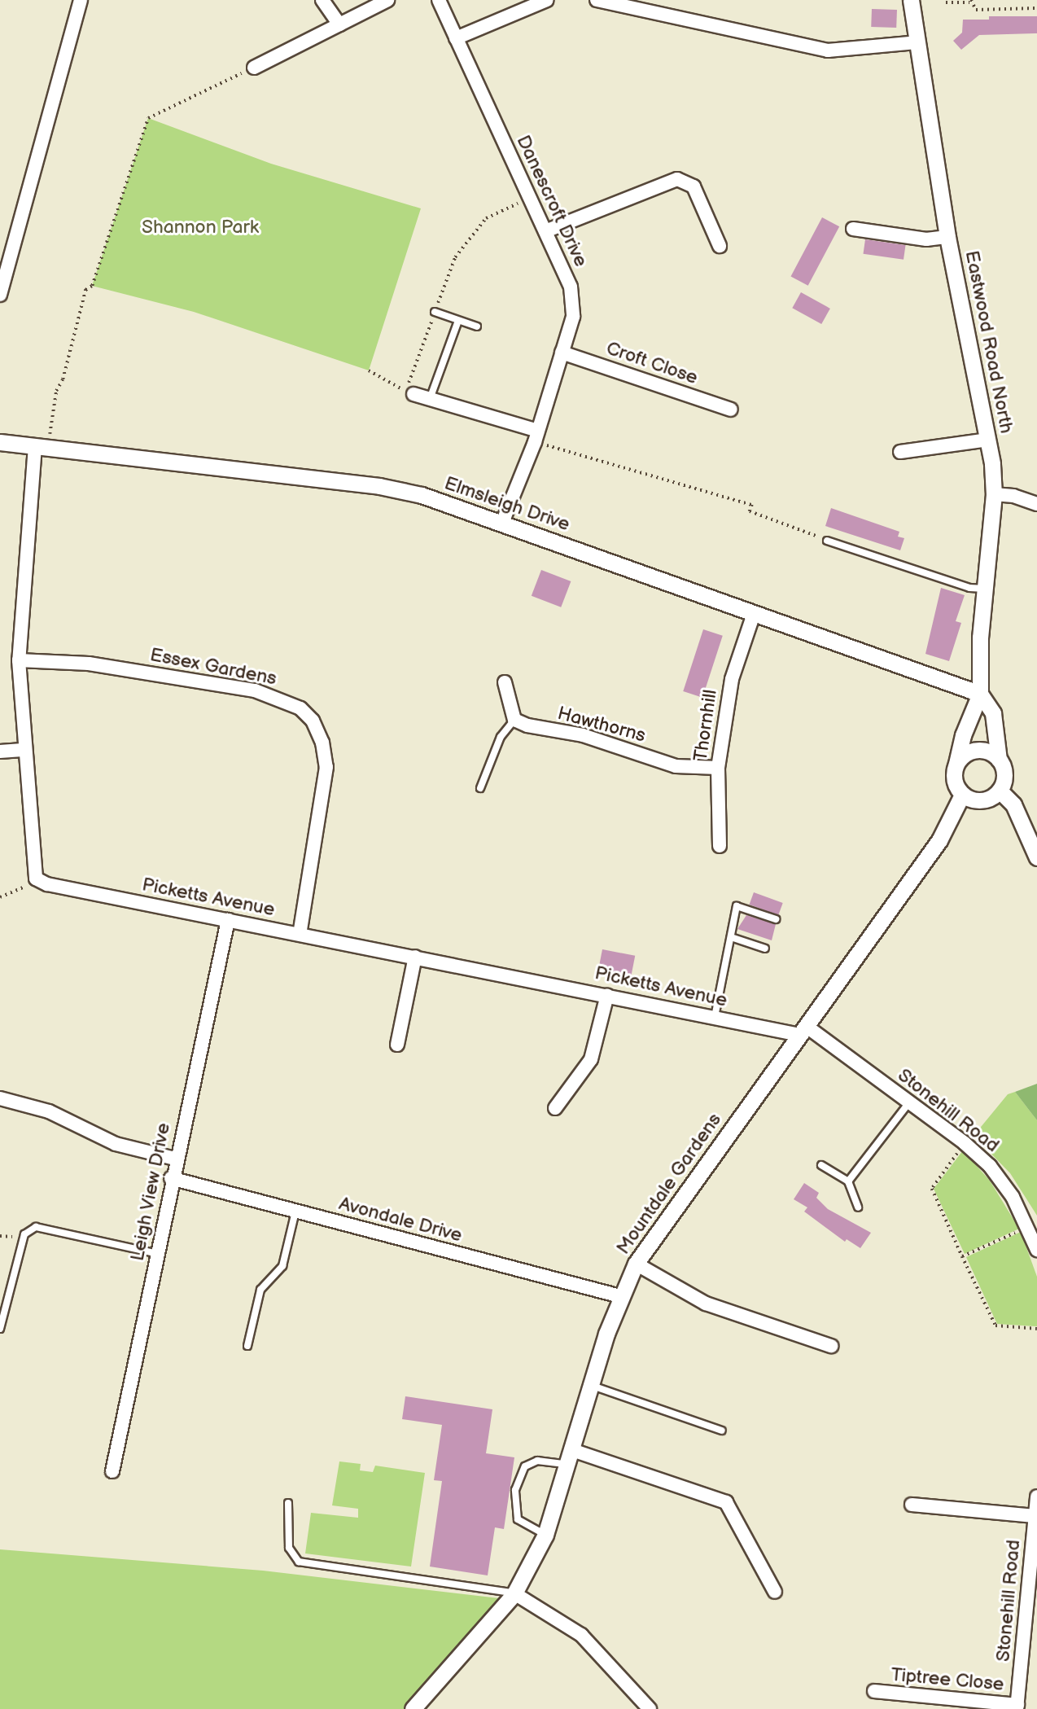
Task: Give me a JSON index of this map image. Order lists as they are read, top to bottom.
{
  "streets": {
    "street": [
      "Danescroft Drive",
      "Eastwood Road North",
      "Croft Close",
      "Elmsleigh Drive",
      "Essex Gardens",
      "Hawthorns",
      "Thornhill",
      "Picketts Avenue",
      "Stonehill Road",
      "Mountdale Gardens",
      "Leigh View Drive",
      "Avondale Drive",
      "Tiptree Close"
    ]
  },
  "crossings": [
    ["Danescroft Drive", "Croft Close"],
    ["Danescroft Drive", "Elmsleigh Drive"],
    ["Eastwood Road North", "Elmsleigh Drive"],
    ["Eastwood Road North", "Mountdale Gardens"],
    ["Elmsleigh Drive", "Thornhill"],
    ["Essex Gardens", "Picketts Avenue"],
    ["Hawthorns", "Thornhill"],
    ["Picketts Avenue", "Stonehill Road"],
    ["Picketts Avenue", "Mountdale Gardens"],
    ["Picketts Avenue", "Leigh View Drive"],
    ["Stonehill Road", "Mountdale Gardens"],
    ["Stonehill Road", "Tiptree Close"],
    ["Mountdale Gardens", "Avondale Drive"],
    ["Leigh View Drive", "Avondale Drive"]
  ],
  "parks": ["Shannon Park"]
}
